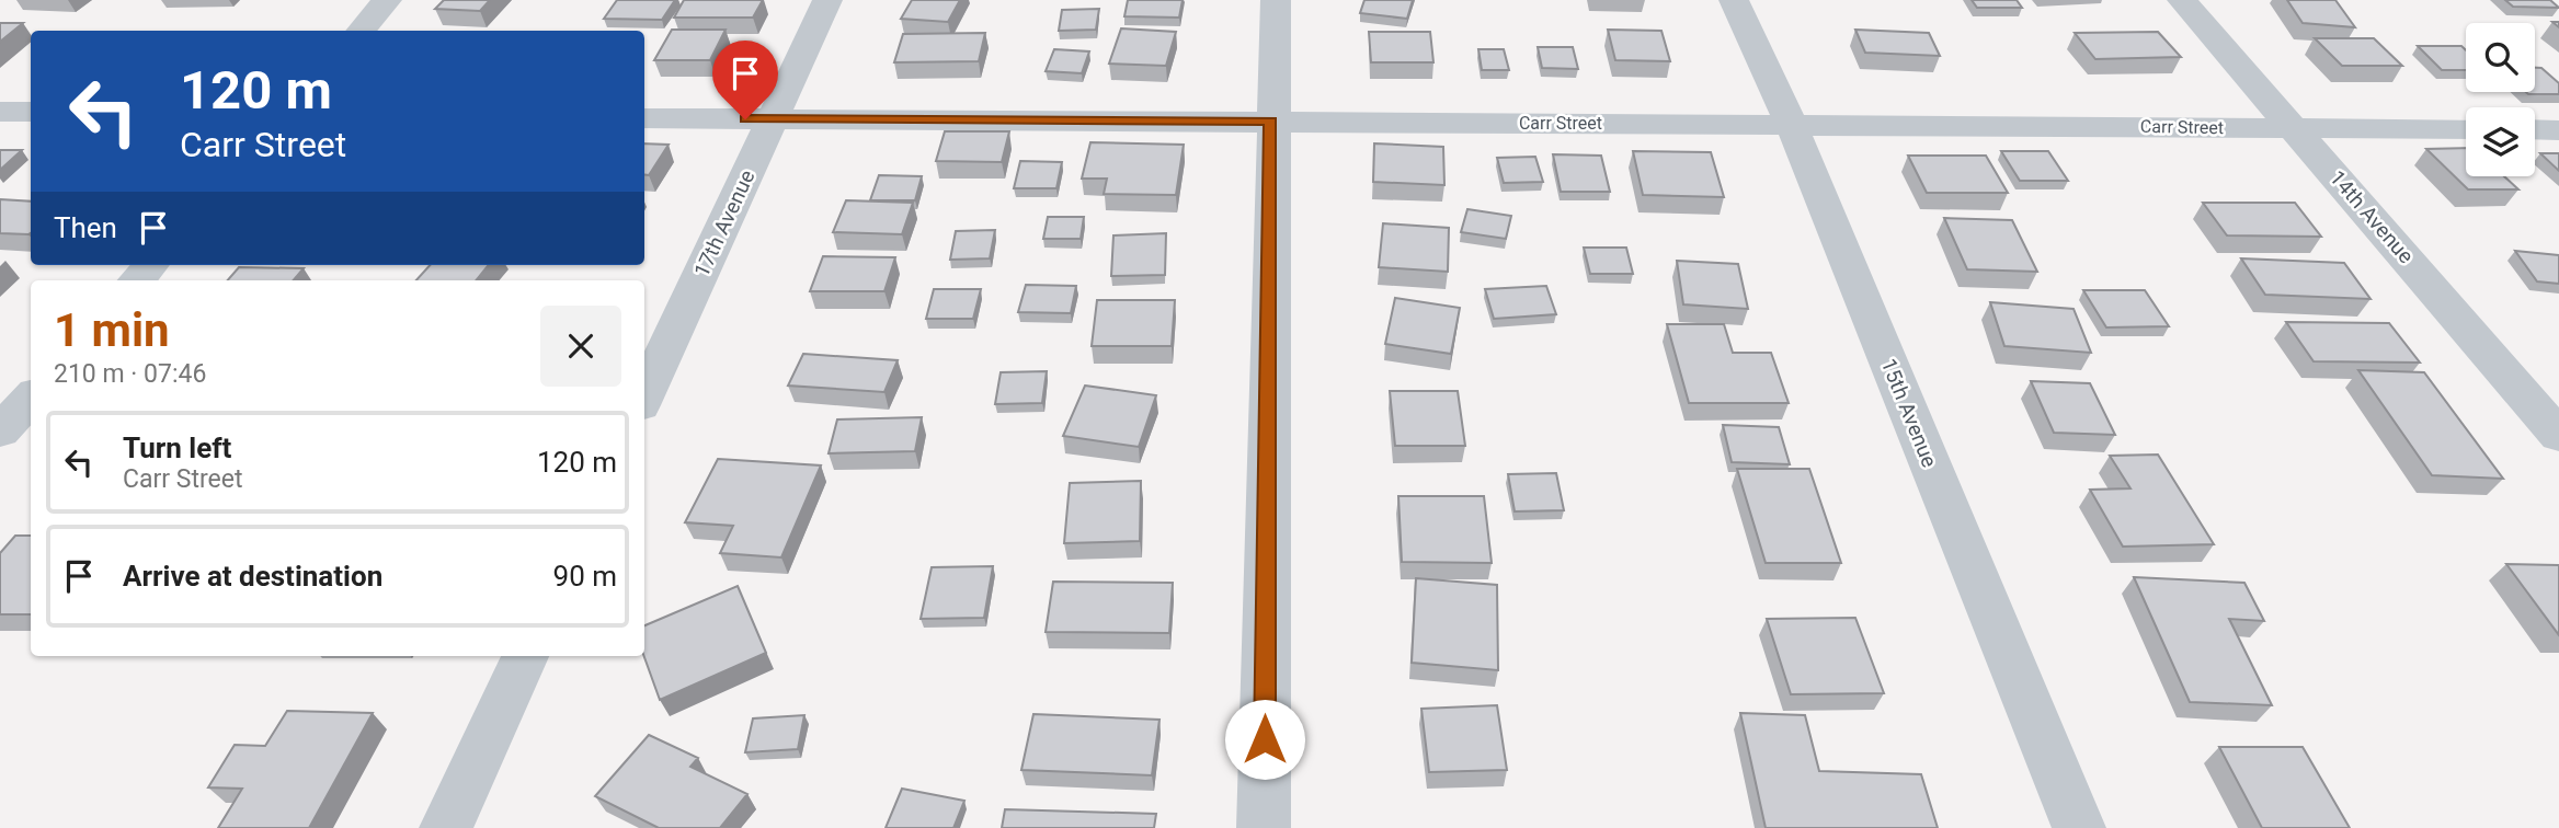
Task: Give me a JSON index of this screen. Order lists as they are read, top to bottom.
{
  "streets": {
    "street": [
      "Carr Street",
      "14th Avenue",
      "17th Avenue",
      "15th Avenue"
    ]
  },
  "crossings": [
    ["Carr Street", "14th Avenue"],
    ["Carr Street", "17th Avenue"],
    ["Carr Street", "15th Avenue"]
  ],
  "page": {
    "turn": ["120 m", "Carr Street"],
    "then": "Then",
    "heading": ["1 min", "210 m · 07:46"],
    "list": [
      {
        "name": "Turn left",
        "note": "Carr Street",
        "value": "120 m"
      },
      {
        "name": "Arrive at destination",
        "value": "90 m"
      }
    ]
  }
}
